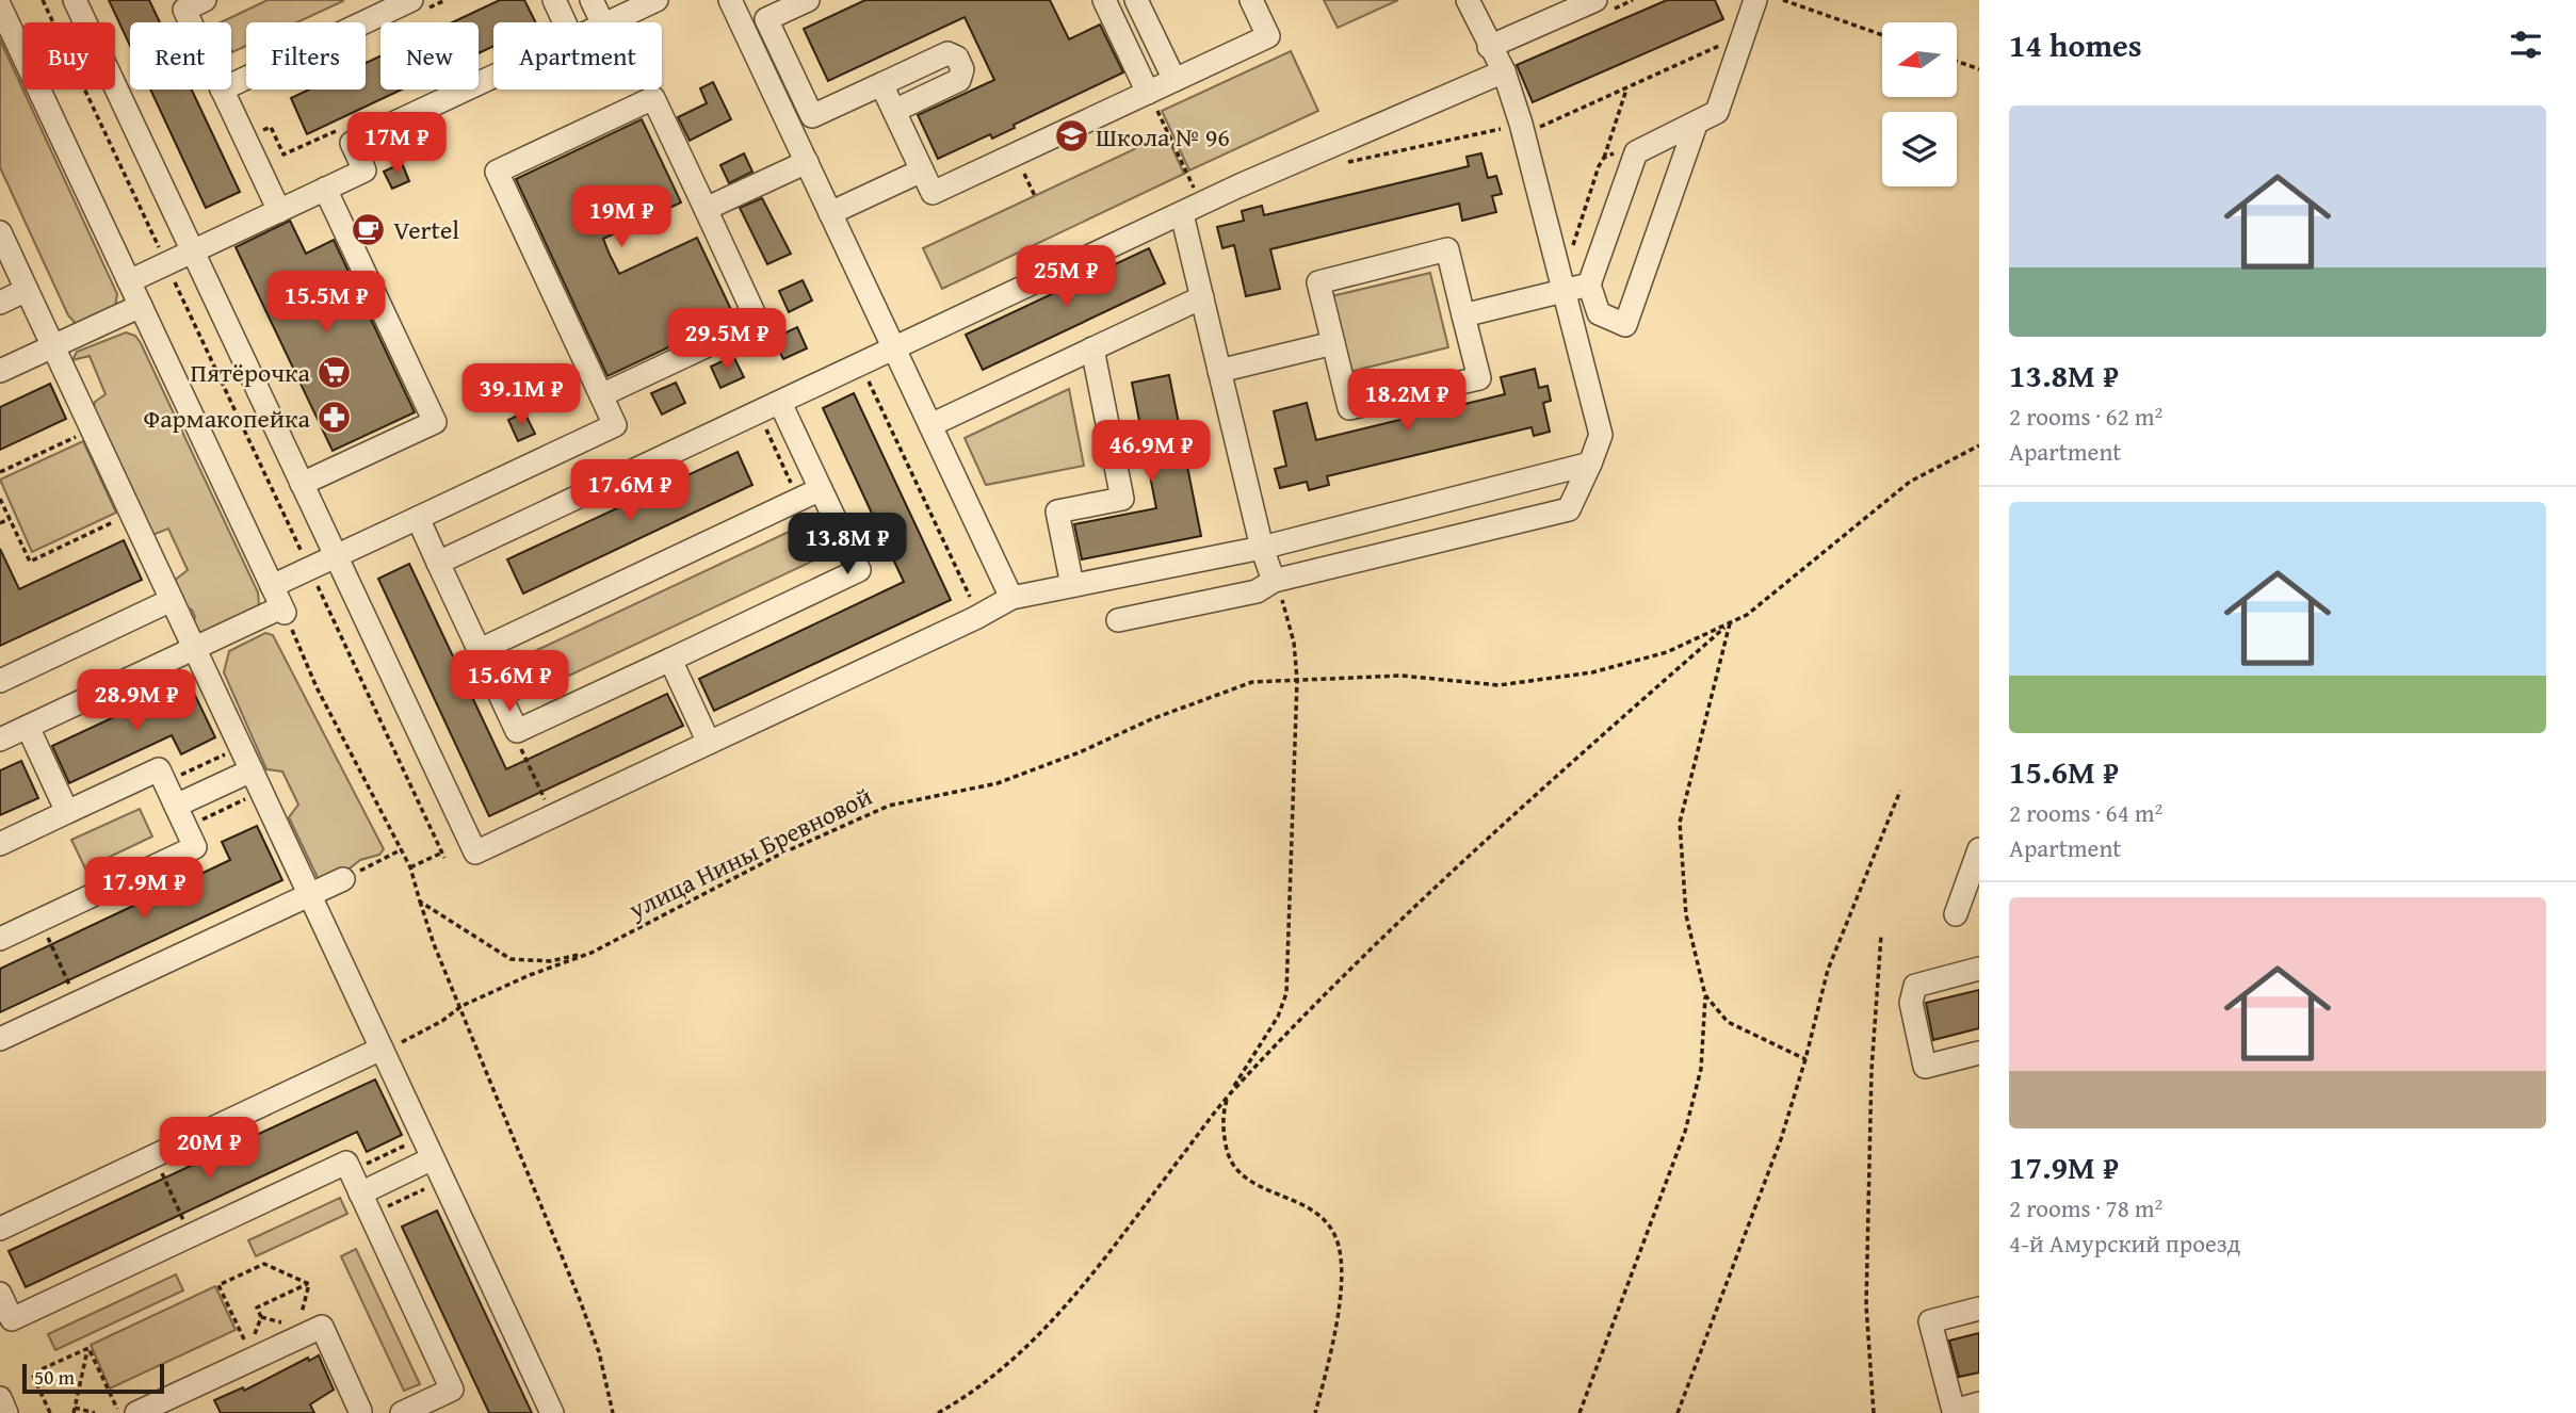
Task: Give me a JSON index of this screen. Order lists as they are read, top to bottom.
{
  "streets": {
    "path": ["улица Нины Бревновой"]
  },
  "places": {
    "school or university": ["Школа № 96"],
    "cafe": ["Vertel"],
    "supermarket": ["Пятёрочка"],
    "pharmacy": ["Фармакопейка"]
  },
  "scale_bar": "50 m",
  "north": "left",
  "page": {
    "heading": "14 homes",
    "chip": [
      "Buy",
      "Rent",
      "Filters",
      "New",
      "Apartment"
    ],
    "list": [
      {
        "name": "13.8M ₽",
        "note": "2 rooms · 62 m² · Apartment"
      },
      {
        "name": "15.6M ₽",
        "note": "2 rooms · 64 m² · Apartment"
      },
      {
        "name": "17.9M ₽",
        "note": "2 rooms · 78 m² · 4-й Амурский проезд"
      }
    ],
    "price": [
      "17M ₽",
      "19M ₽",
      "25M ₽",
      "15.5M ₽",
      "29.5M ₽",
      "39.1M ₽",
      "18.2M ₽",
      "46.9M ₽",
      "17.6M ₽",
      "13.8M ₽",
      "15.6M ₽",
      "28.9M ₽",
      "17.9M ₽",
      "20M ₽"
    ],
    "scale": "50 m"
  }
}
